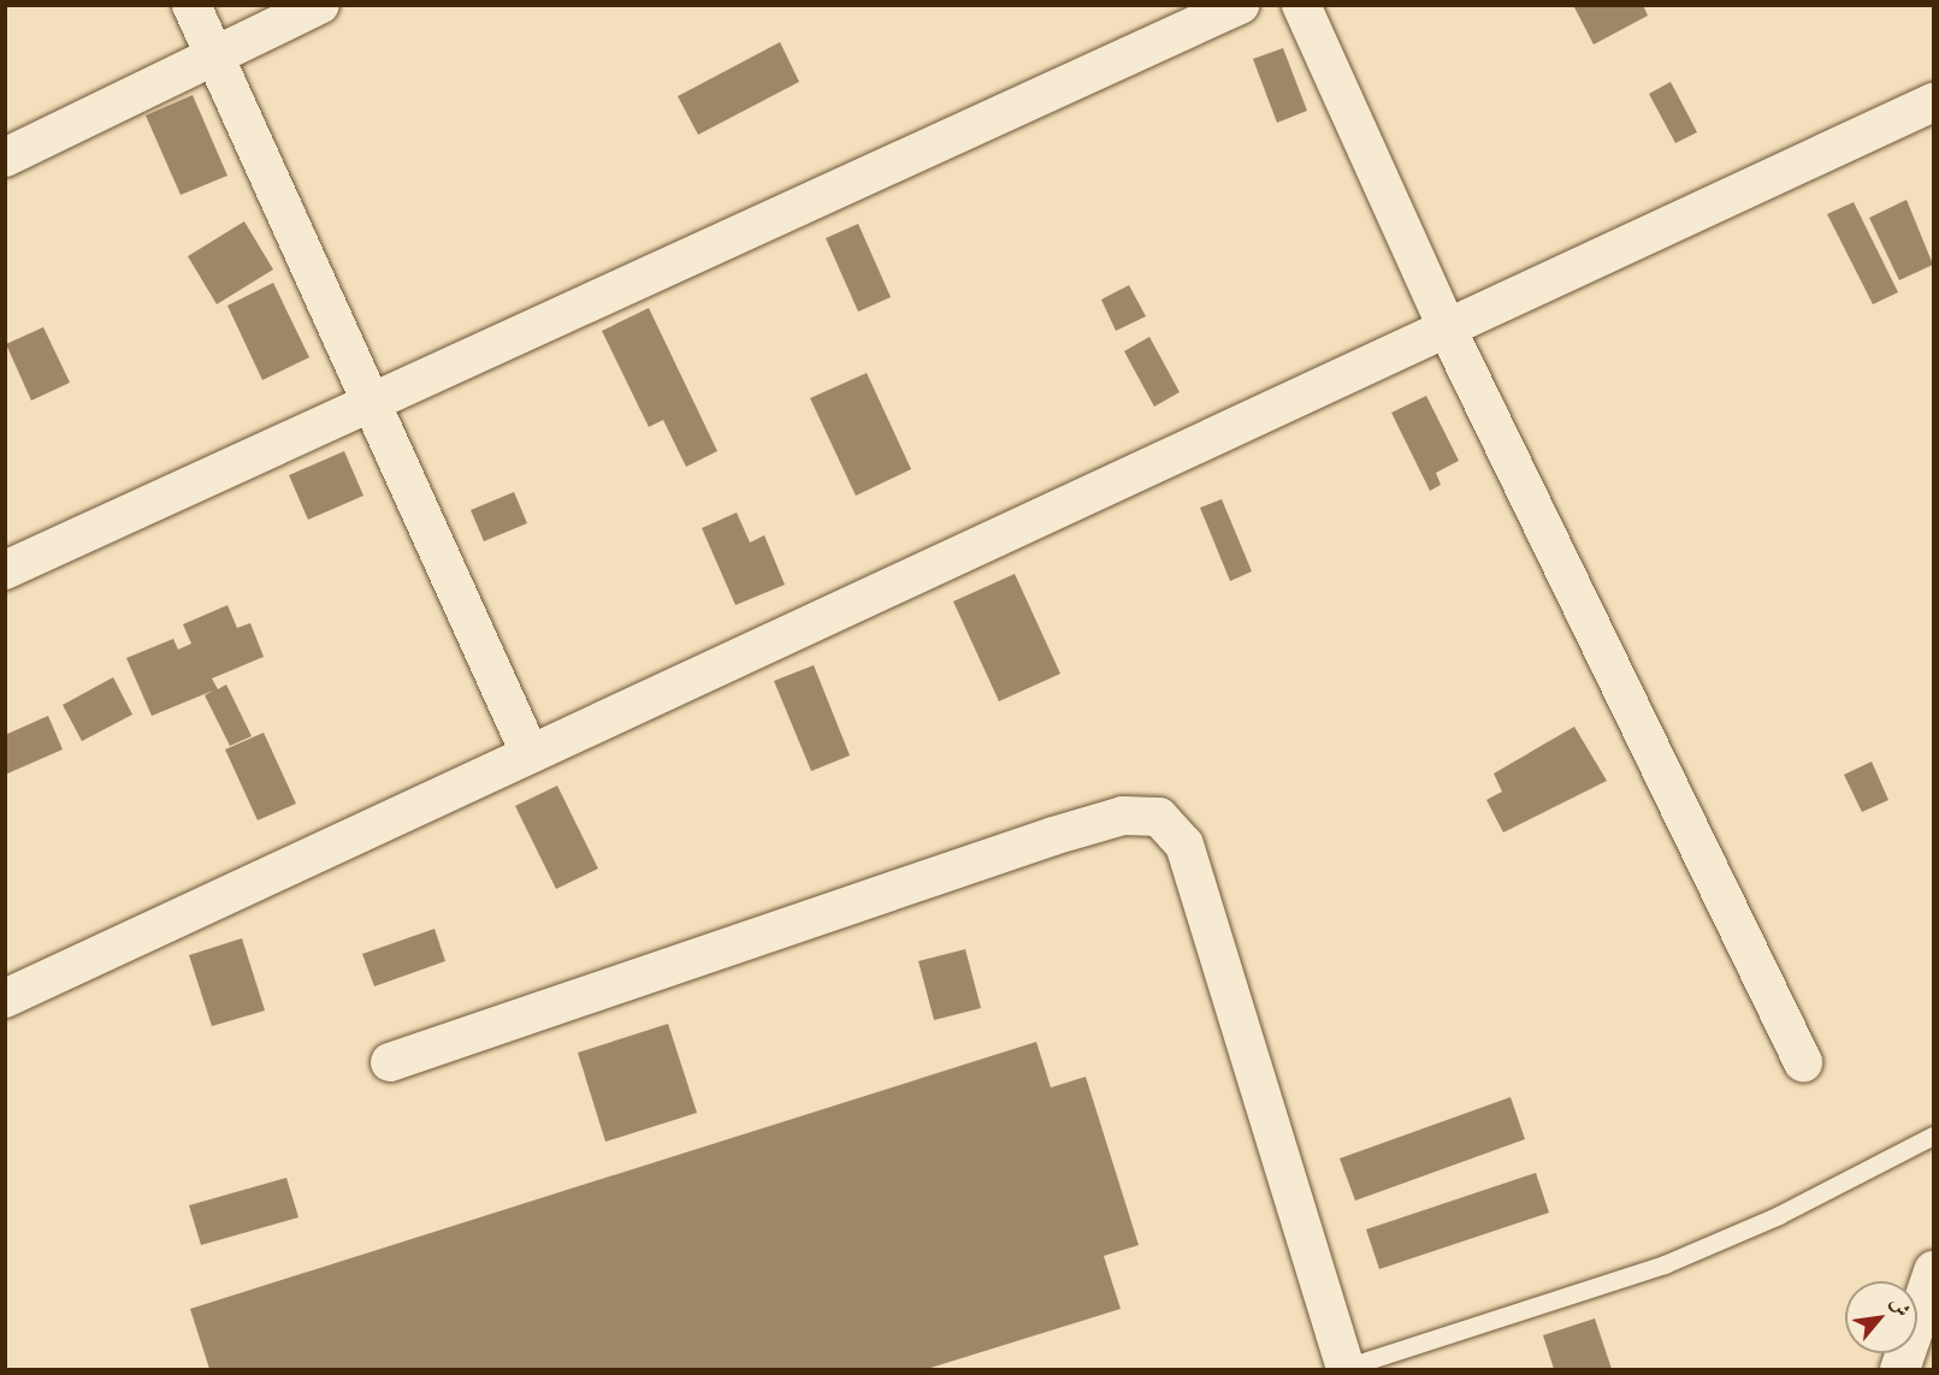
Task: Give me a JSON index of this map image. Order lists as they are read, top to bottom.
{
  "north": "top right"
}
